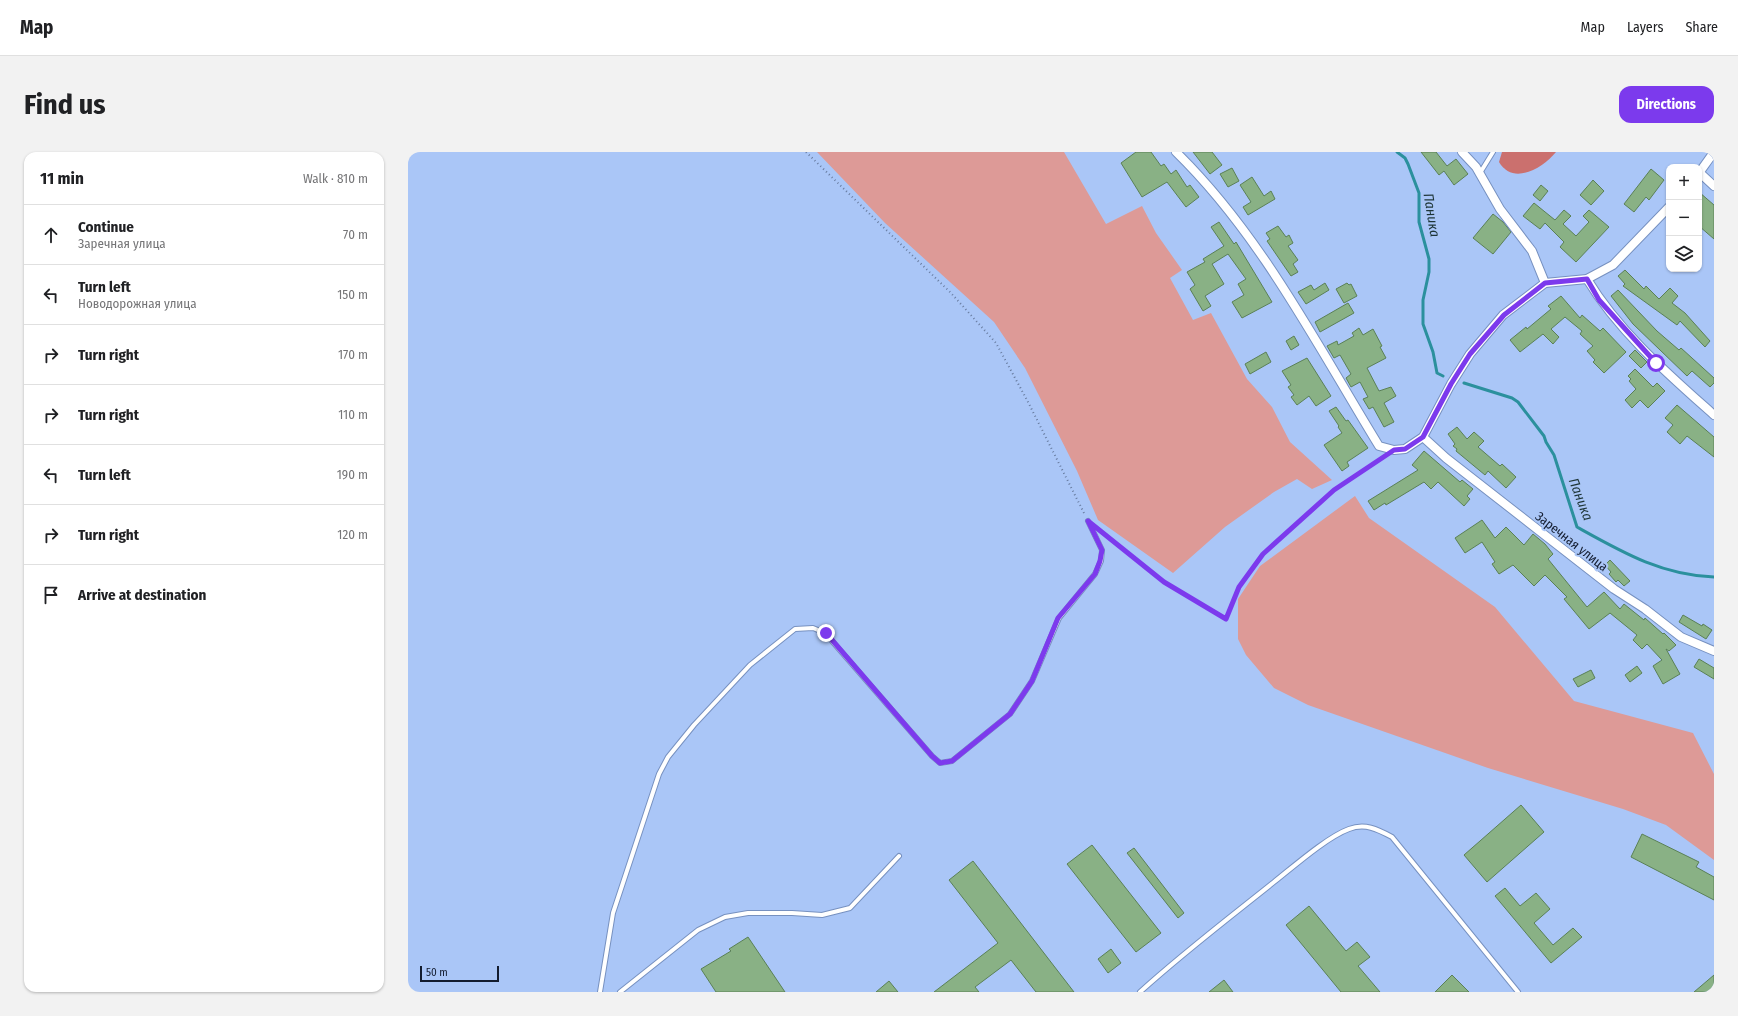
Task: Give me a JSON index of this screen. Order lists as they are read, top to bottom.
{
  "streets": {
    "street": ["Заречная улица"]
  },
  "water": ["Паника"],
  "scale_bar": "50 m",
  "page": {
    "header": "Map",
    "nav": ["Map", "Layers", "Share"],
    "buttons": "Directions",
    "title": "Find us",
    "heading": ["11 min", "Walk · 810 m"],
    "map_buttons": ["+", "−"],
    "list": [
      ["Continue", "Заречная улица", "70 m"],
      ["Turn left", "Новодорожная улица", "150 m"],
      ["Turn right", "170 m"],
      ["Turn right", "110 m"],
      ["Turn left", "190 m"],
      ["Turn right", "120 m"],
      "Arrive at destination"
    ],
    "scale": "50 m"
  }
}
